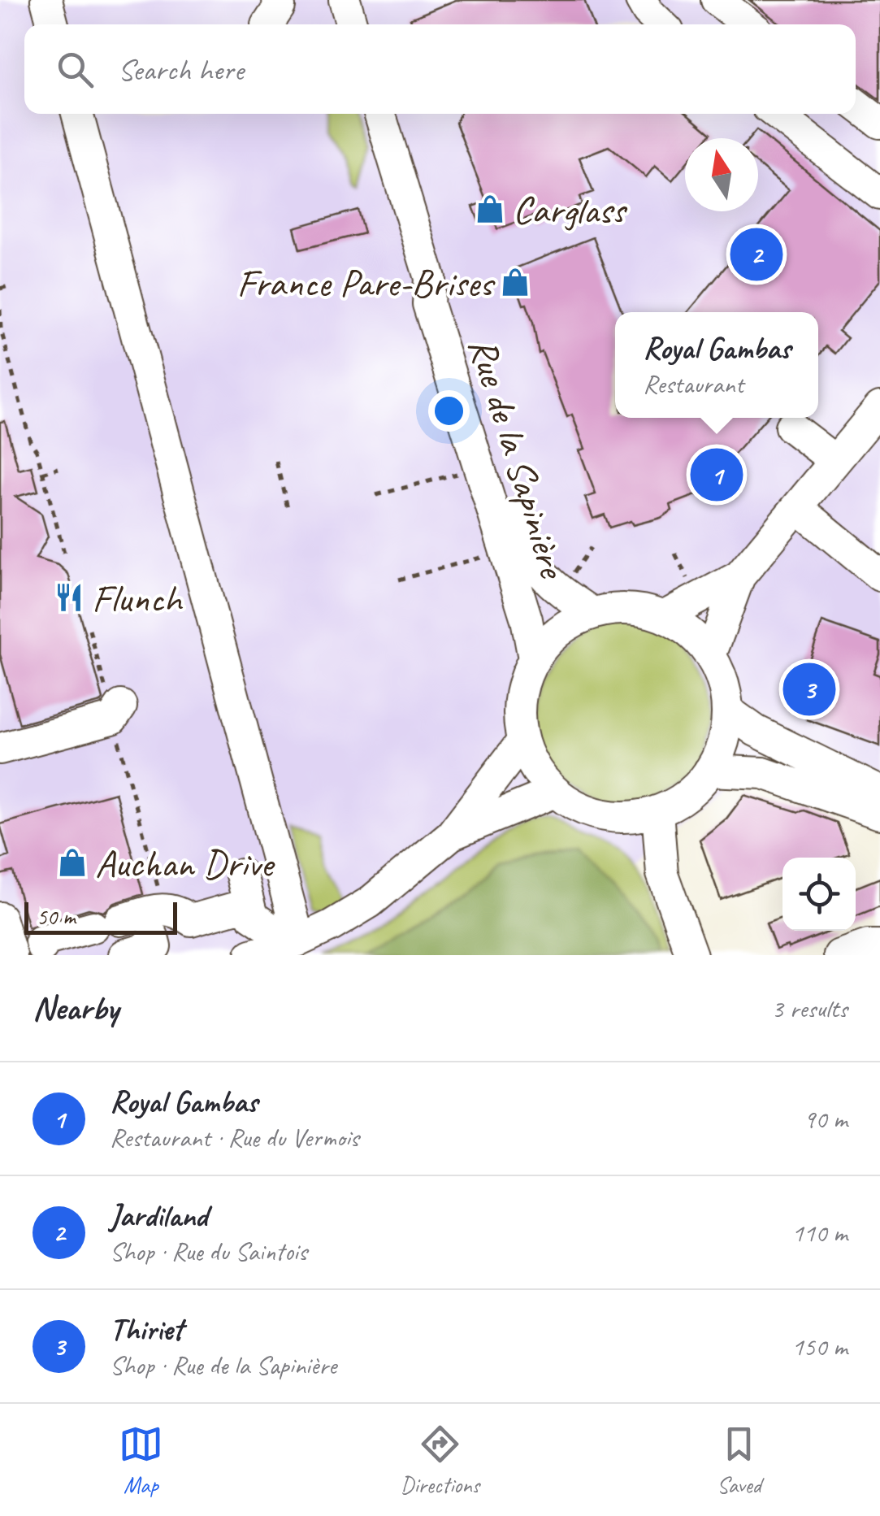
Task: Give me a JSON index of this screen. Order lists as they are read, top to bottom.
{
  "streets": {
    "street": ["Rue de la Sapinière"]
  },
  "places": {
    "shop": ["Carglass", "France Pare-Brises", "Auchan Drive"],
    "restaurant": ["Flunch"]
  },
  "scale_bar": "50 m",
  "north": "top",
  "page": {
    "search": "Search here",
    "pins": ["2", "1", "3"],
    "popup": ["Royal Gambas", "Restaurant"],
    "scale": "50 m",
    "heading": ["Nearby", "3 results"],
    "list": [
      {
        "mark": "1",
        "name": "Royal Gambas",
        "note": "Restaurant · Rue du Vermois",
        "value": "90 m"
      },
      {
        "mark": "2",
        "name": "Jardiland",
        "note": "Shop · Rue du Saintois",
        "value": "110 m"
      },
      {
        "mark": "3",
        "name": "Thiriet",
        "note": "Shop · Rue de la Sapinière",
        "value": "150 m"
      }
    ],
    "nav": ["Map", "Directions", "Saved"]
  }
}
